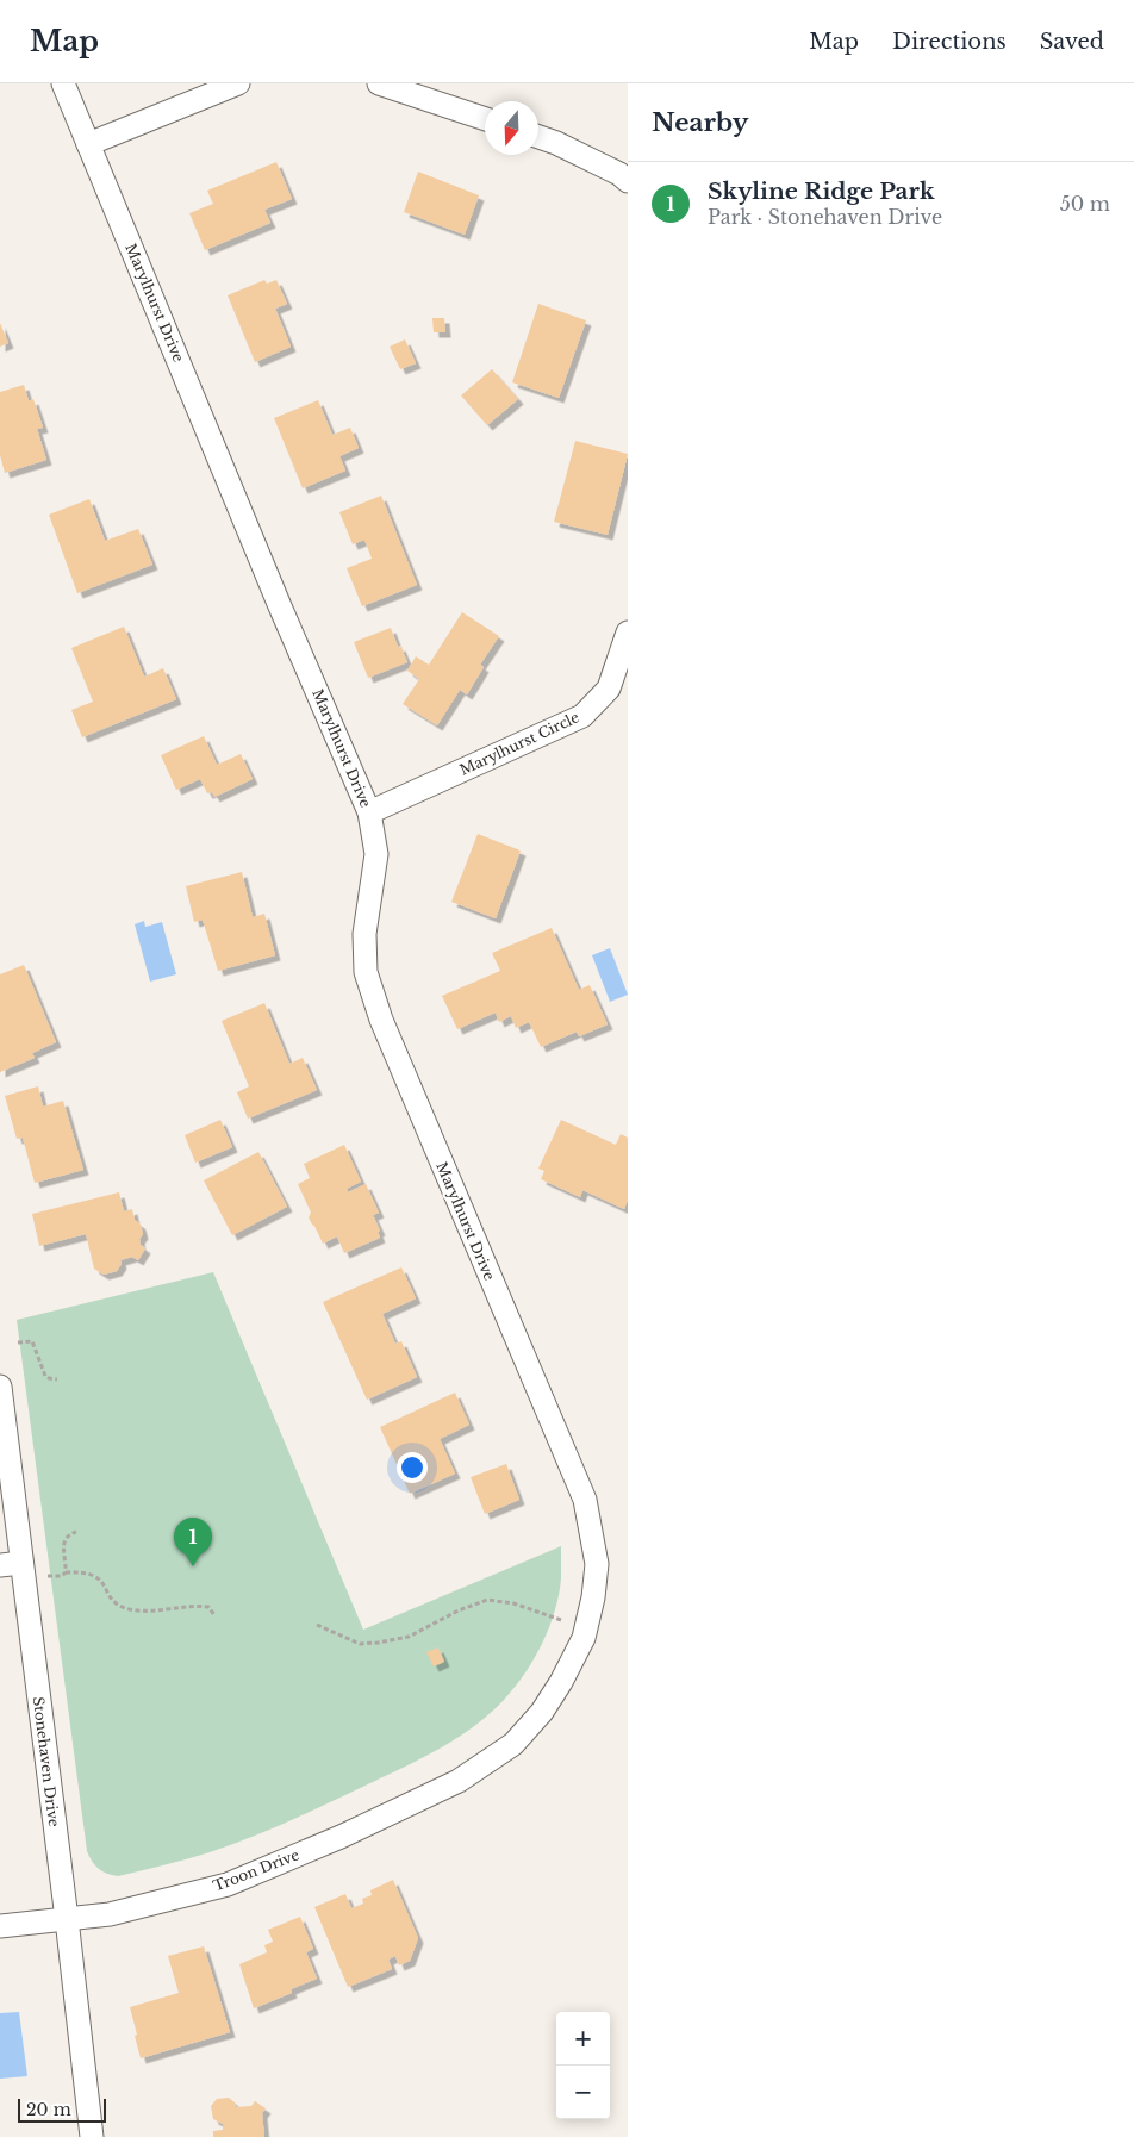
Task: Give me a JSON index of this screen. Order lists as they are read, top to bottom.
{
  "streets": {
    "street": [
      "Marylhurst Drive",
      "Marylhurst Circle",
      "Stonehaven Drive",
      "Troon Drive"
    ]
  },
  "crossings": [
    ["Marylhurst Drive", "Marylhurst Circle"],
    ["Marylhurst Drive", "Troon Drive"],
    ["Stonehaven Drive", "Troon Drive"]
  ],
  "scale_bar": "20 m",
  "north": "bottom",
  "page": {
    "header": "Map",
    "nav": ["Map", "Directions", "Saved"],
    "heading": "Nearby",
    "list": [
      {
        "mark": "1",
        "name": "Skyline Ridge Park",
        "note": "Park · Stonehaven Drive",
        "value": "50 m"
      }
    ],
    "pins": "1",
    "map_buttons": ["+", "−"],
    "scale": "20 m"
  }
}
